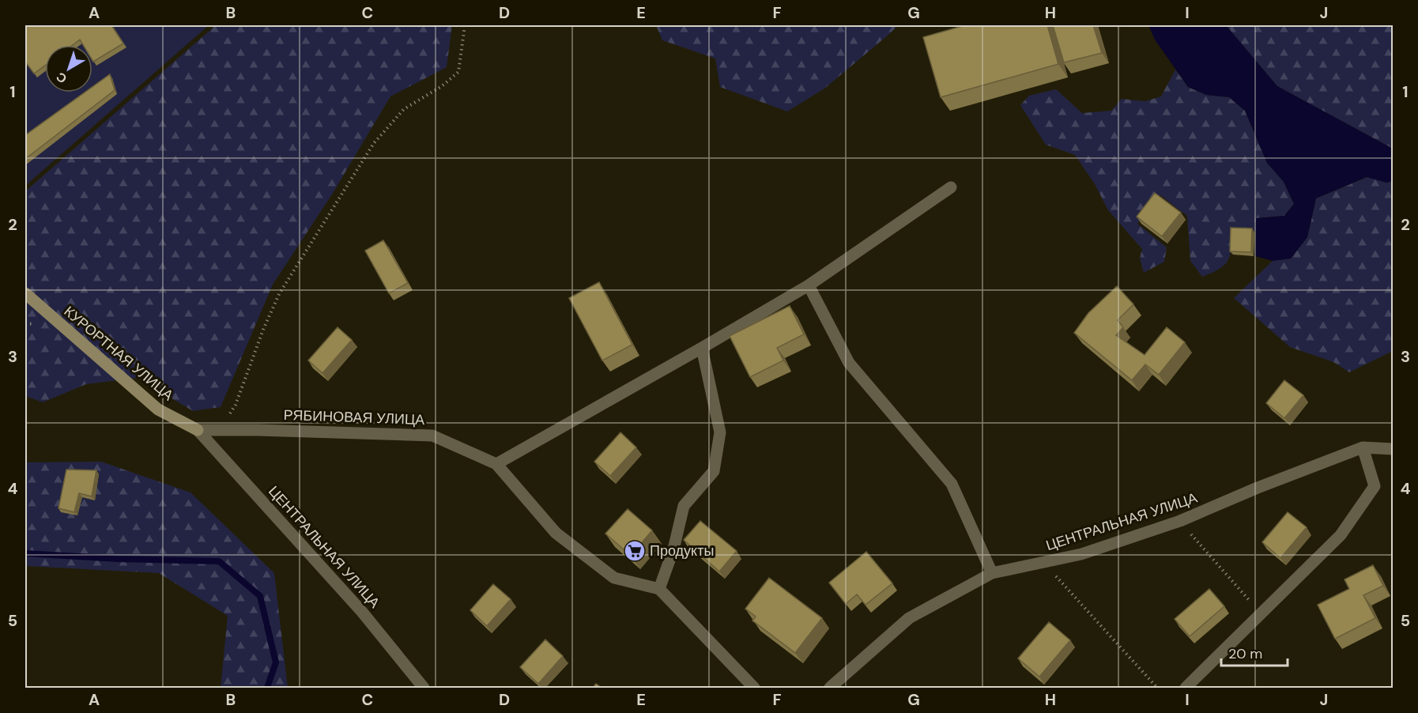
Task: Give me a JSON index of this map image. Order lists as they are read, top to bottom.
{
  "streets": {
    "street": ["КУРОРТНАЯ УЛИЦА", "РЯБИНОВАЯ УЛИЦА", "ЦЕНТРАЛЬНАЯ УЛИЦА"]
  },
  "crossings": [
    ["КУРОРТНАЯ УЛИЦА", "РЯБИНОВАЯ УЛИЦА"],
    ["КУРОРТНАЯ УЛИЦА", "ЦЕНТРАЛЬНАЯ УЛИЦА"],
    ["РЯБИНОВАЯ УЛИЦА", "ЦЕНТРАЛЬНАЯ УЛИЦА"]
  ],
  "places": {
    "supermarket": ["Продукты"]
  },
  "scale_bar": "20 m",
  "north": "bottom left",
  "grid": {
    "columns": [
      "A",
      "B",
      "C",
      "D",
      "E",
      "F",
      "G",
      "H",
      "I",
      "J"
    ],
    "rows": [
      "1",
      "2",
      "3",
      "4",
      "5"
    ]
  }
}
